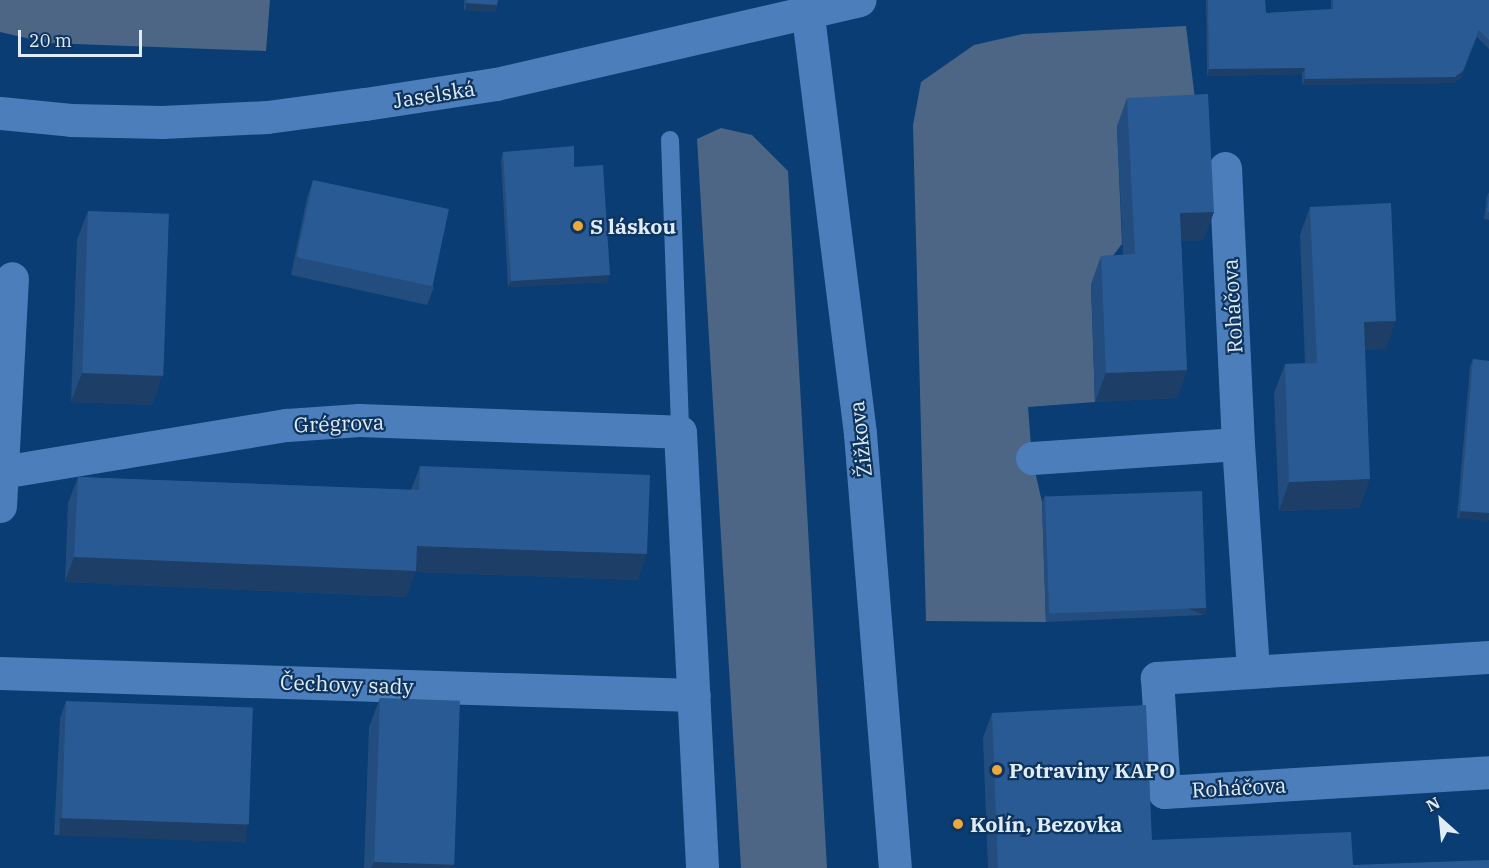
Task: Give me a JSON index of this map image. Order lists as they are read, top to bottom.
{
  "streets": {
    "street": [
      "Jaselská",
      "Roháčova",
      "Grégrova",
      "Žižkova",
      "Čechovy sady"
    ]
  },
  "crossings": [
    ["Jaselská", "Žižkova"]
  ],
  "places": ["S láskou", "Potraviny KAPO", "Kolín, Bezovka"],
  "scale_bar": "20 m",
  "north": "top left"
}
